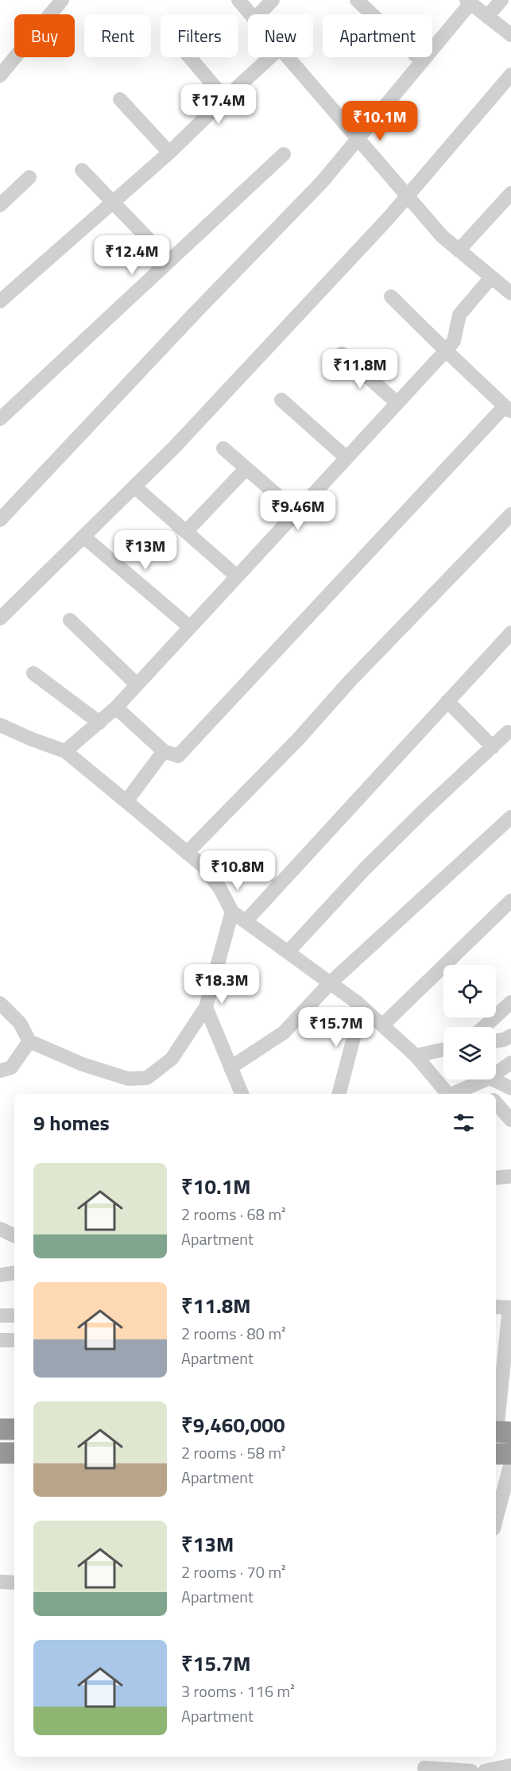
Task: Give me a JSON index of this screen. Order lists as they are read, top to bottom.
{
  "page": {
    "chip": [
      "Buy",
      "Rent",
      "Filters",
      "New",
      "Apartment"
    ],
    "price": [
      "₹17.4M",
      "₹10.1M",
      "₹12.4M",
      "₹11.8M",
      "₹9.46M",
      "₹13M",
      "₹10.8M",
      "₹18.3M",
      "₹15.7M"
    ],
    "heading": "9 homes",
    "list": [
      {
        "name": "₹10.1M",
        "note": "2 rooms · 68 m² · Apartment"
      },
      {
        "name": "₹11.8M",
        "note": "2 rooms · 80 m² · Apartment"
      },
      {
        "name": "₹9,460,000",
        "note": "2 rooms · 58 m² · Apartment"
      },
      {
        "name": "₹13M",
        "note": "2 rooms · 70 m² · Apartment"
      },
      {
        "name": "₹15.7M",
        "note": "3 rooms · 116 m² · Apartment"
      }
    ]
  }
}
